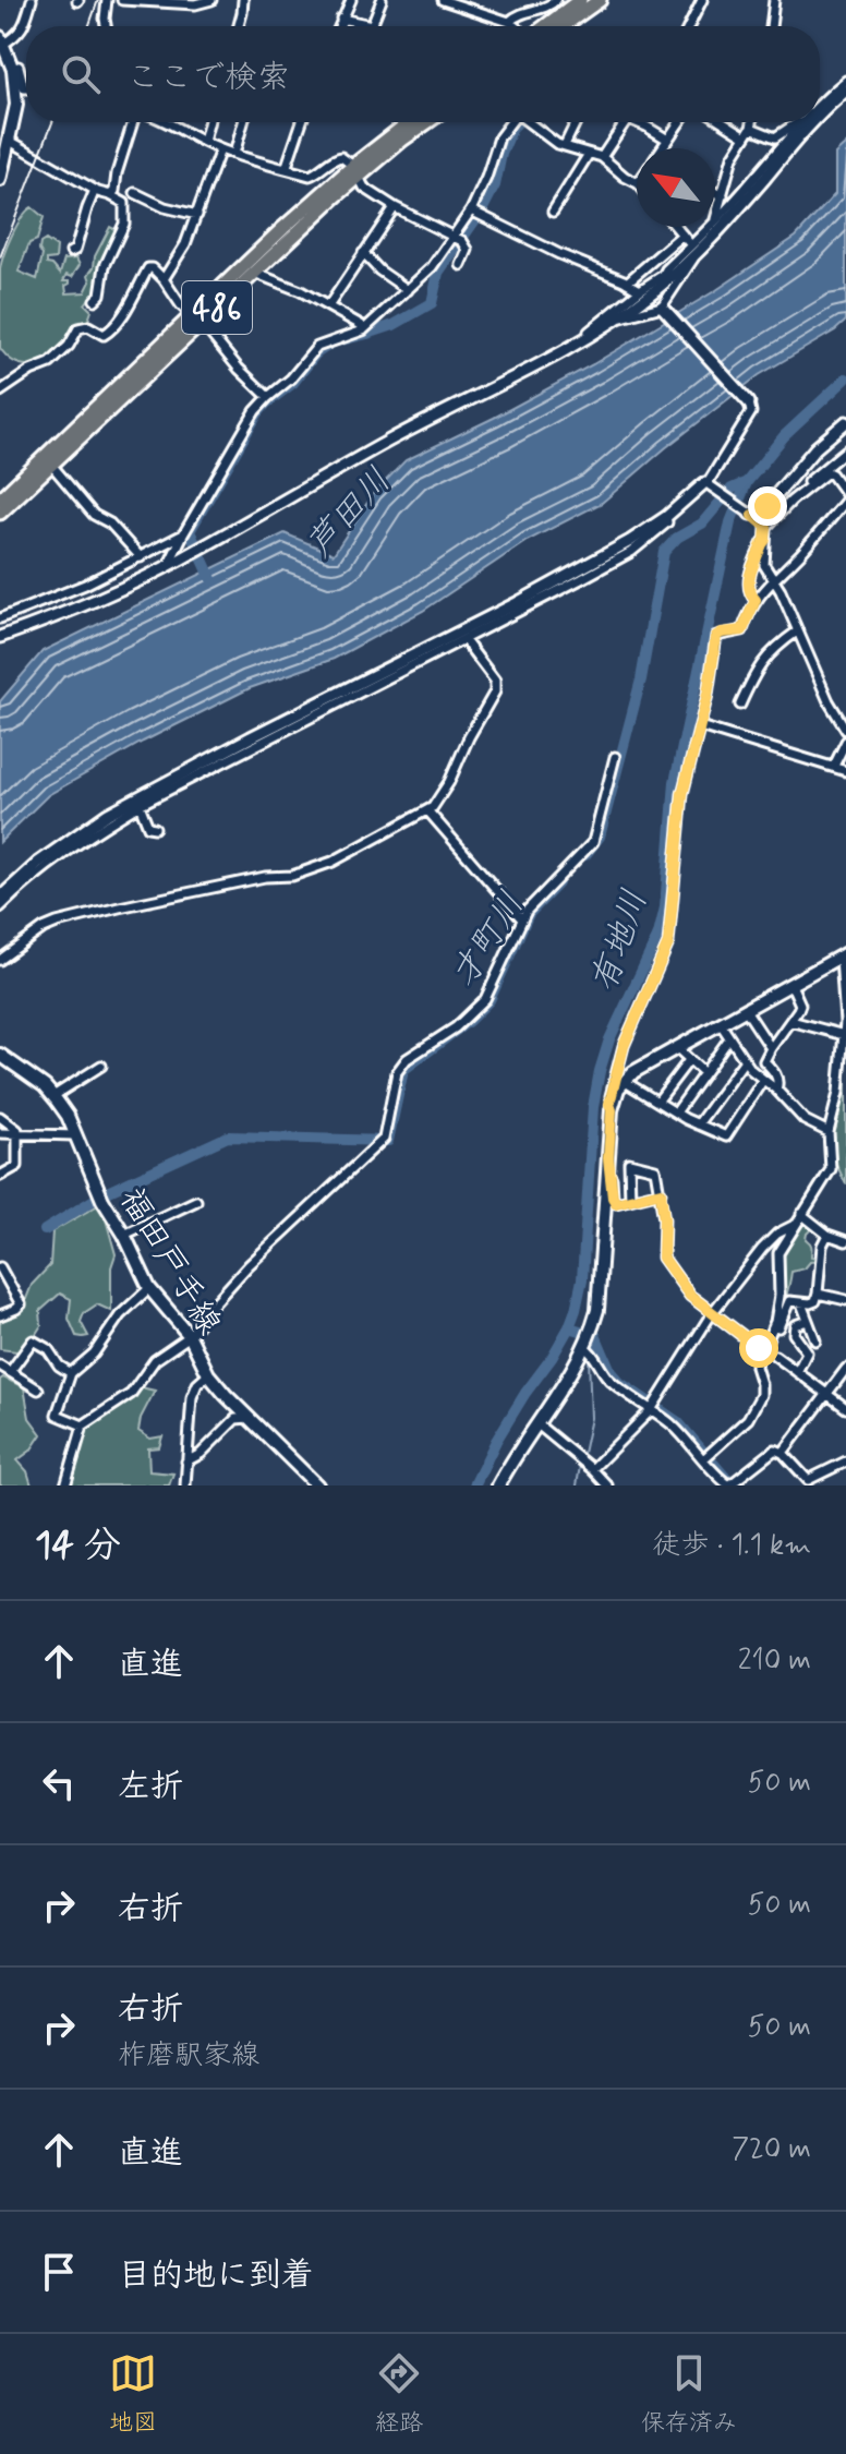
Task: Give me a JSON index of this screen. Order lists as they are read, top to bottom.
{
  "streets": {
    "highway": ["486"],
    "main road": ["福田戸手線"]
  },
  "water": ["芦田川", "才町川", "有地川"],
  "north": "top left",
  "page": {
    "search": "ここで検索",
    "heading": ["14 分", "徒歩 · 1.1 km"],
    "list": [
      ["直進", "210 m"],
      ["左折", "50 m"],
      ["右折", "50 m"],
      ["右折", "柞磨駅家線", "50 m"],
      ["直進", "720 m"],
      "目的地に到着"
    ],
    "nav": ["地図", "経路", "保存済み"]
  }
}
